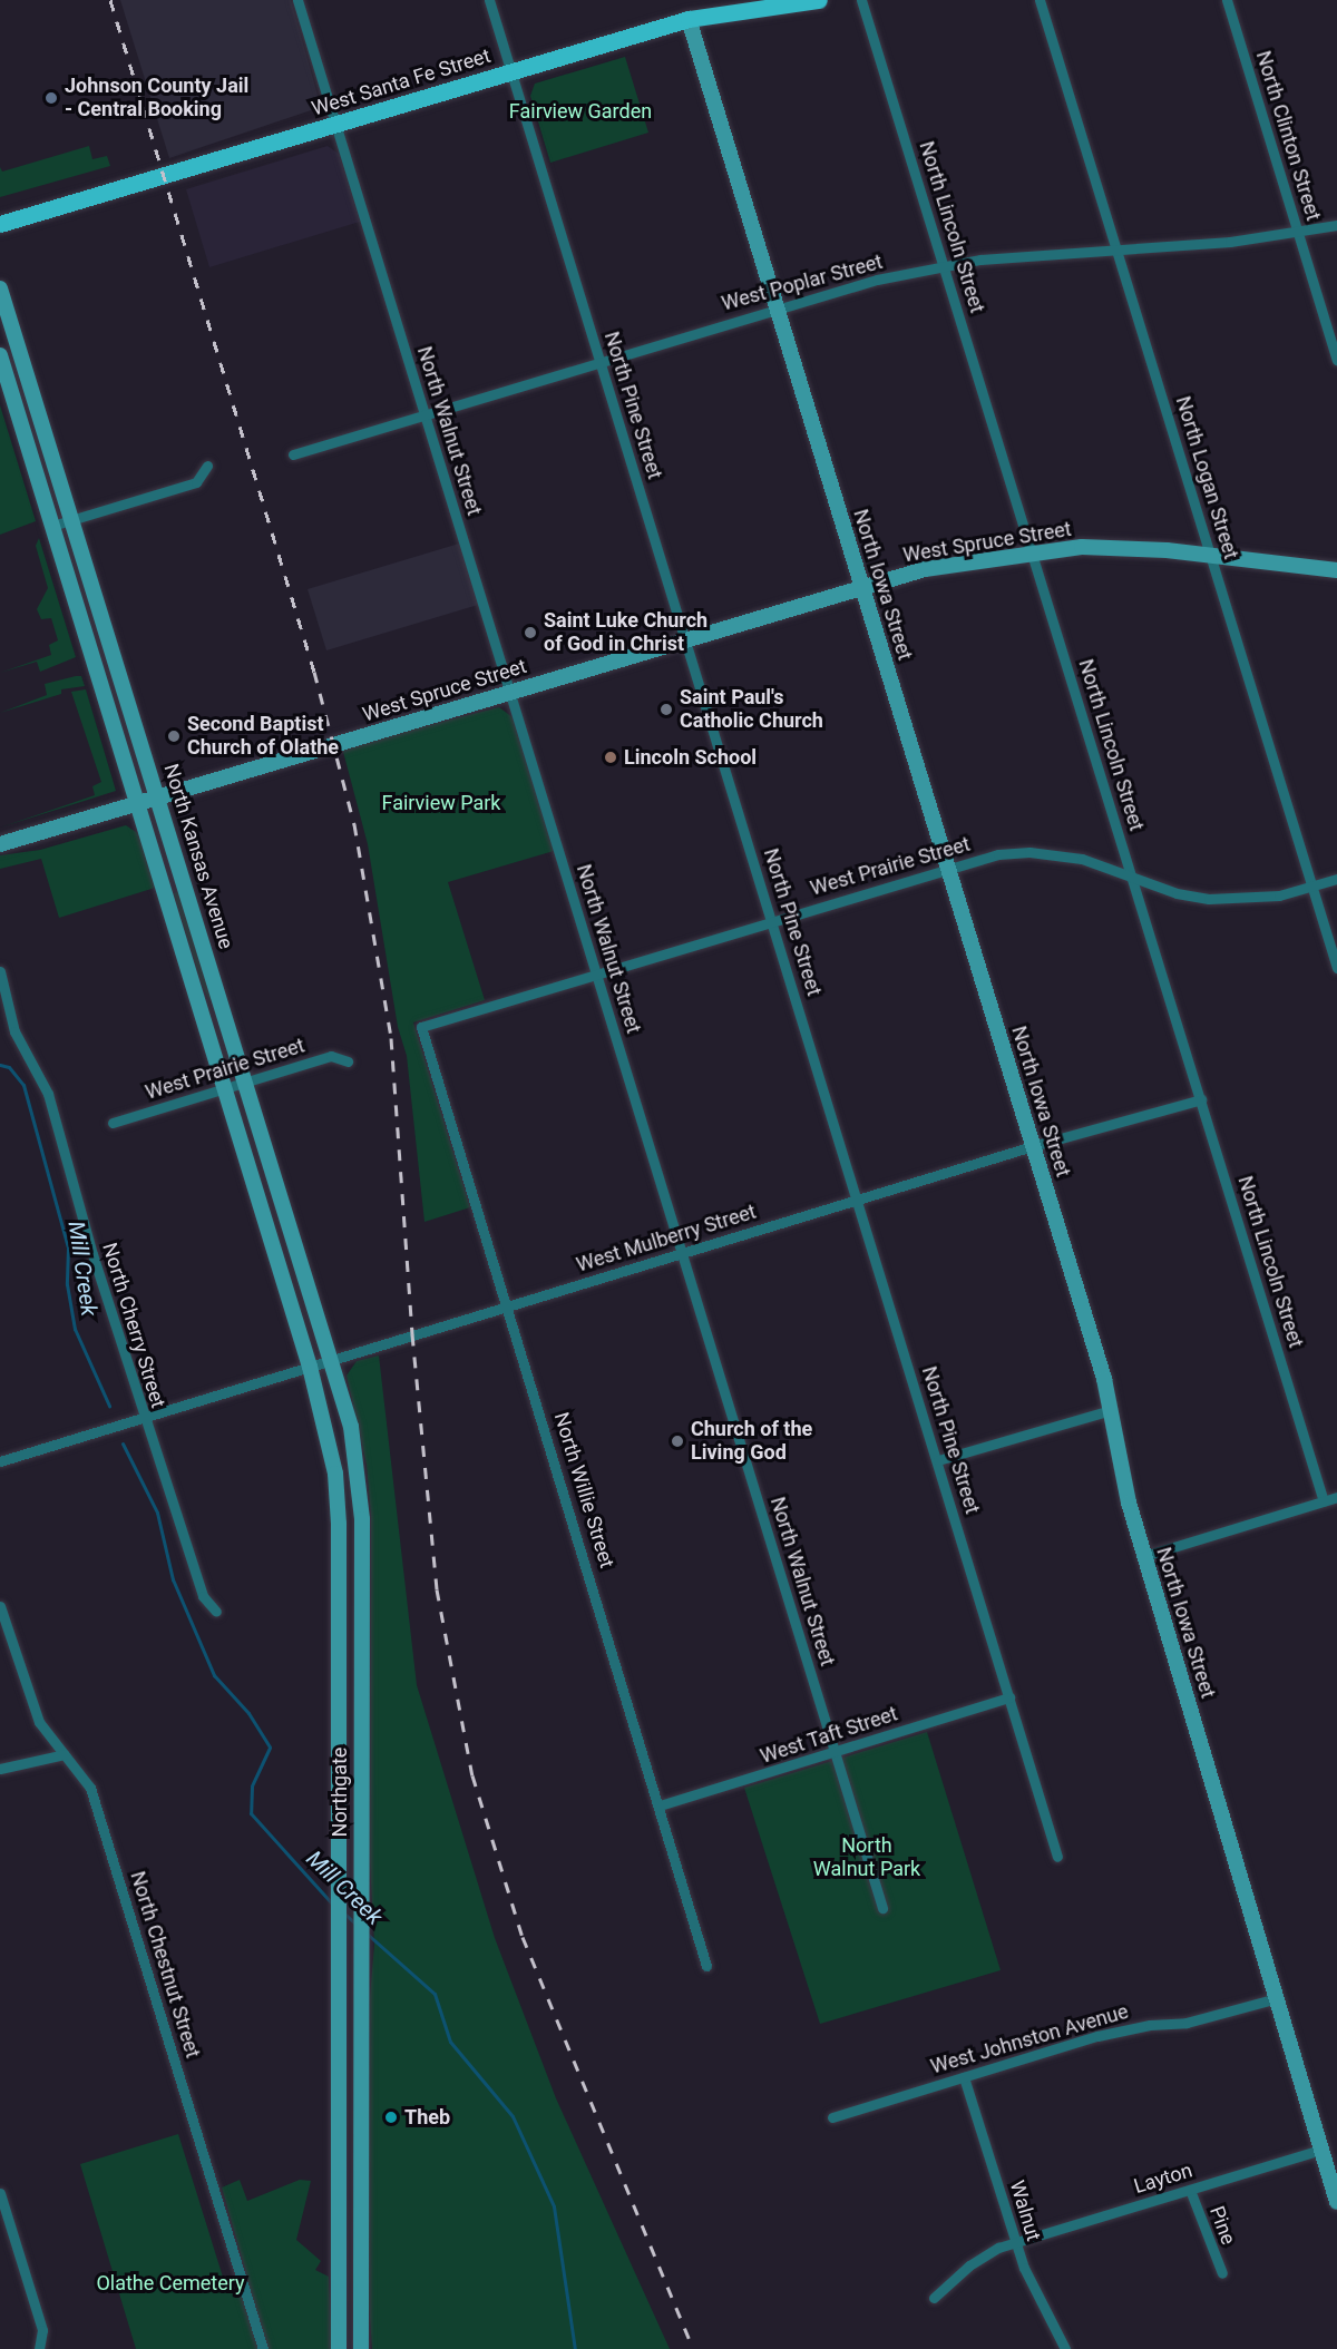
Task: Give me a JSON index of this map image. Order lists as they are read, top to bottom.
{
  "streets": {
    "main road": [
      "West Santa Fe Street",
      "West Spruce Street",
      "North Iowa Street",
      "North Kansas Avenue",
      "Northgate"
    ],
    "street": [
      "North Clinton Street",
      "North Lincoln Street",
      "West Poplar Street",
      "North Pine Street",
      "North Walnut Street",
      "North Logan Street",
      "West Prairie Street",
      "West Mulberry Street",
      "North Cherry Street",
      "North Willie Street",
      "West Taft Street",
      "North Chestnut Street",
      "West Johnston Avenue",
      "Layton",
      "Walnut",
      "Pine"
    ]
  },
  "crossings": [
    ["West Santa Fe Street", "North Pine Street"],
    ["West Santa Fe Street", "North Walnut Street"],
    ["West Santa Fe Street", "North Iowa Street"],
    ["North Clinton Street", "West Poplar Street"],
    ["North Lincoln Street", "West Poplar Street"],
    ["North Lincoln Street", "West Spruce Street"],
    ["North Lincoln Street", "West Prairie Street"],
    ["North Lincoln Street", "West Mulberry Street"],
    ["West Poplar Street", "North Pine Street"],
    ["West Poplar Street", "North Walnut Street"],
    ["West Poplar Street", "North Logan Street"],
    ["West Poplar Street", "North Iowa Street"],
    ["North Pine Street", "West Spruce Street"],
    ["North Pine Street", "West Prairie Street"],
    ["North Pine Street", "West Mulberry Street"],
    ["North Pine Street", "West Taft Street"],
    ["North Walnut Street", "West Spruce Street"],
    ["North Walnut Street", "West Prairie Street"],
    ["North Walnut Street", "West Mulberry Street"],
    ["North Walnut Street", "West Taft Street"],
    ["North Logan Street", "West Spruce Street"],
    ["North Logan Street", "West Prairie Street"],
    ["West Spruce Street", "North Iowa Street"],
    ["West Spruce Street", "North Kansas Avenue"],
    ["North Iowa Street", "West Prairie Street"],
    ["North Iowa Street", "West Mulberry Street"],
    ["North Iowa Street", "West Johnston Avenue"],
    ["North Iowa Street", "Layton"],
    ["North Kansas Avenue", "West Prairie Street"],
    ["North Kansas Avenue", "West Mulberry Street"],
    ["North Kansas Avenue", "Northgate"],
    ["West Prairie Street", "North Willie Street"],
    ["West Mulberry Street", "North Cherry Street"],
    ["West Mulberry Street", "North Willie Street"],
    ["West Mulberry Street", "Northgate"],
    ["North Willie Street", "West Taft Street"],
    ["West Johnston Avenue", "Walnut"],
    ["Layton", "Walnut"],
    ["Layton", "Pine"]
  ],
  "water": ["Mill Creek"],
  "parks": [
    "Fairview Garden",
    "Fairview Park",
    "North Walnut Park",
    "Olathe Cemetery"
  ],
  "places": [
    "Johnson County Jail - Central Booking",
    "Saint Luke Church of God in Christ",
    "Saint Paul's Catholic Church",
    "Second Baptist Church of Olathe",
    "Lincoln School",
    "Church of the Living God",
    "Theb"
  ]
}
